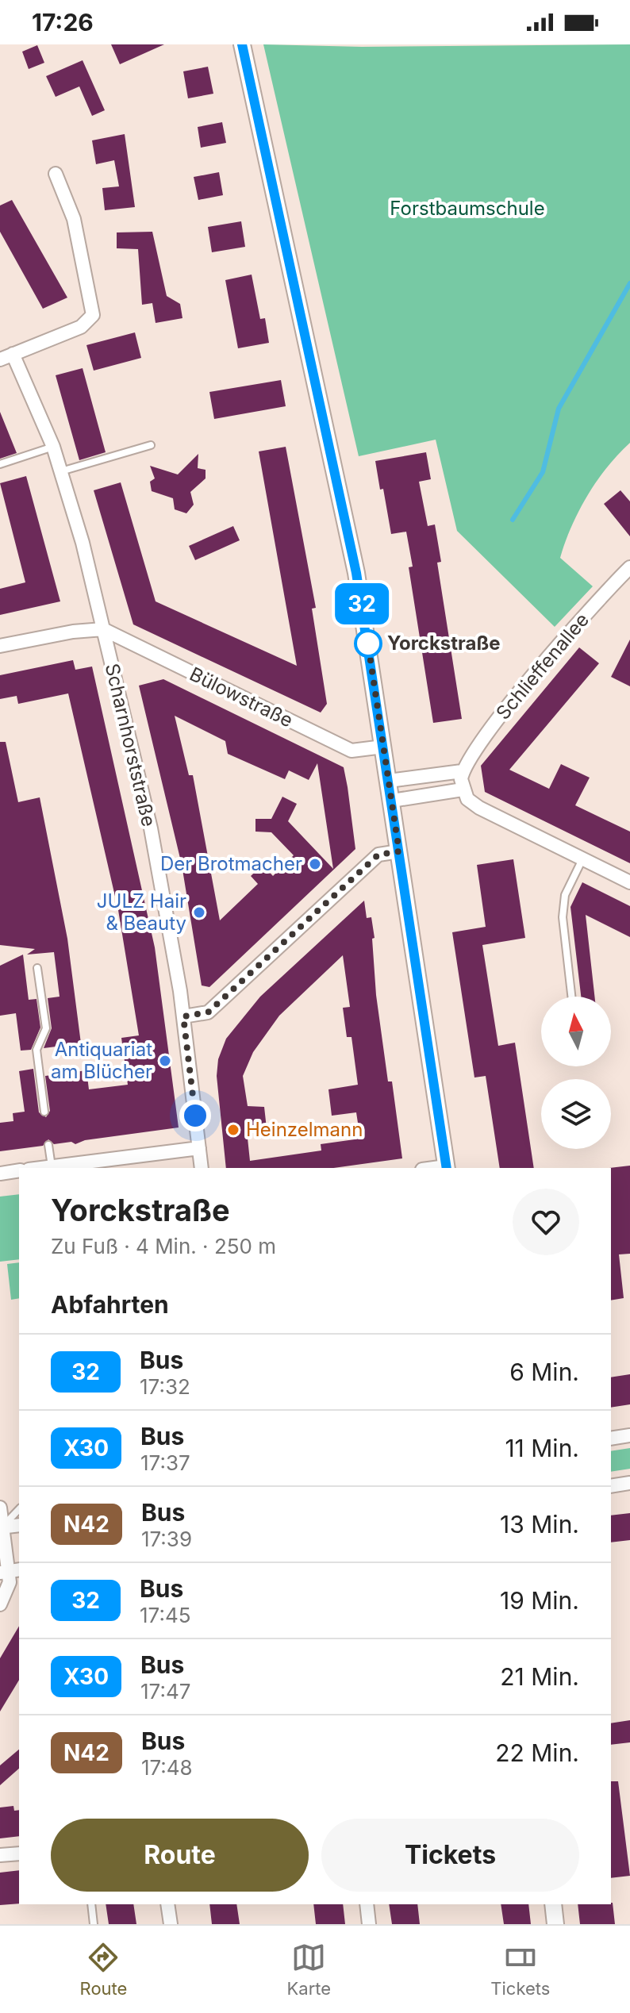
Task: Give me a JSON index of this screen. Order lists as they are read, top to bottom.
{
  "streets": {
    "street": ["Schlieffenallee", "Bülowstraße", "Scharnhorststraße"]
  },
  "crossings": [
    ["Bülowstraße", "Scharnhorststraße"]
  ],
  "parks": ["Forstbaumschule"],
  "places": [
    "Yorckstraße",
    "Der Brotmacher",
    "JULZ Hair & Beauty",
    "Antiquariat am Blücher",
    "Heinzelmann"
  ],
  "lines": ["bus line 32"],
  "north": "top",
  "page": {
    "status": "17:26",
    "on_map": "32",
    "heading": [
      ["Yorckstraße", "Zu Fuß · 4 Min. · 250 m"],
      "Abfahrten"
    ],
    "list": [
      {
        "mark": "32",
        "name": "Bus",
        "note": "17:32",
        "value": "6 Min."
      },
      {
        "mark": "X30",
        "name": "Bus",
        "note": "17:37",
        "value": "11 Min."
      },
      {
        "mark": "N42",
        "name": "Bus",
        "note": "17:39",
        "value": "13 Min."
      },
      {
        "mark": "32",
        "name": "Bus",
        "note": "17:45",
        "value": "19 Min."
      },
      {
        "mark": "X30",
        "name": "Bus",
        "note": "17:47",
        "value": "21 Min."
      },
      {
        "mark": "N42",
        "name": "Bus",
        "note": "17:48",
        "value": "22 Min."
      }
    ],
    "buttons": ["Route", "Tickets"],
    "tabs": ["Route", "Karte", "Tickets"]
  }
}
